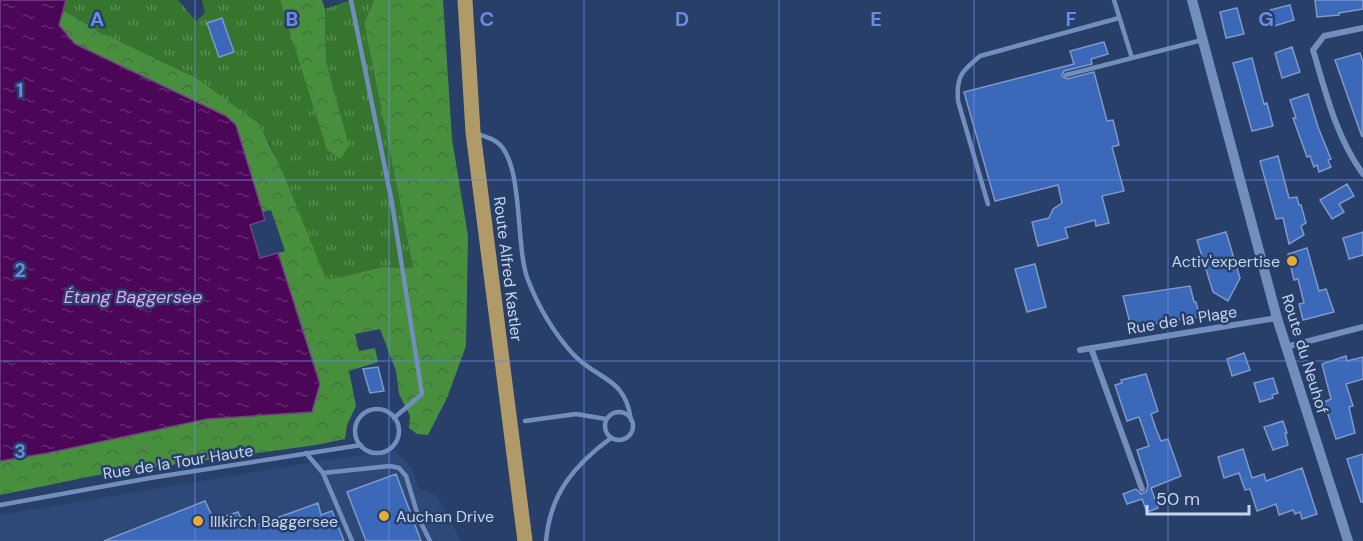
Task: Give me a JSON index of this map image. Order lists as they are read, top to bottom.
{
  "streets": {
    "main road": ["Route Alfred Kastler"],
    "street": ["Rue de la Plage", "Route du Neuhof"],
    "lane": ["Rue de la Tour Haute"]
  },
  "crossings": [
    ["Rue de la Plage", "Route du Neuhof"]
  ],
  "water": ["Étang Baggersee"],
  "places": ["Activ'expertise", "Auchan Drive", "Illkirch Baggersee"],
  "scale_bar": "50 m",
  "grid": {
    "columns": [
      "A",
      "B",
      "C",
      "D",
      "E",
      "F",
      "G"
    ],
    "rows": ["1", "2", "3"]
  }
}
